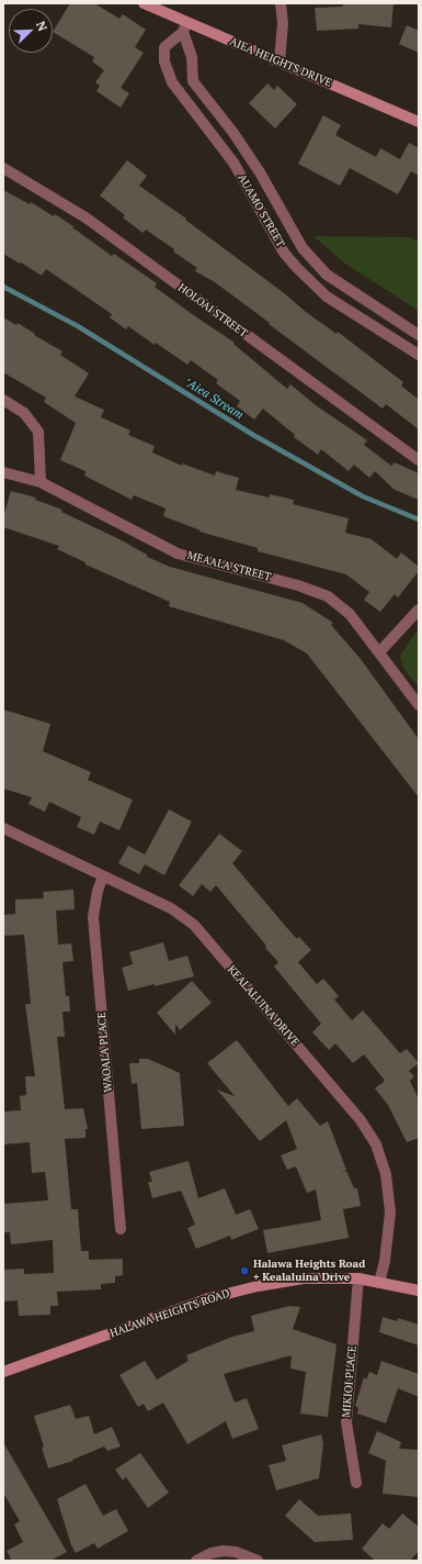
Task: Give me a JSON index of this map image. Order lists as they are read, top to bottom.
{
  "streets": {
    "street": [
      "AIEA HEIGHTS DRIVE",
      "AUAMO STREET",
      "HOLOAI STREET",
      "MEAALA STREET",
      "KEALALUINA DRIVE",
      "WAOALA PLACE",
      "HALAWA HEIGHTS ROAD",
      "MIKIOI PLACE"
    ]
  },
  "crossings": [
    ["AIEA HEIGHTS DRIVE", "AUAMO STREET"],
    ["KEALALUINA DRIVE", "WAOALA PLACE"],
    ["KEALALUINA DRIVE", "HALAWA HEIGHTS ROAD"],
    ["HALAWA HEIGHTS ROAD", "MIKIOI PLACE"]
  ],
  "water": ["ʻAiea Stream"],
  "places": ["Halawa Heights Road + Kealaluina Drive"],
  "north": "top right"
}
